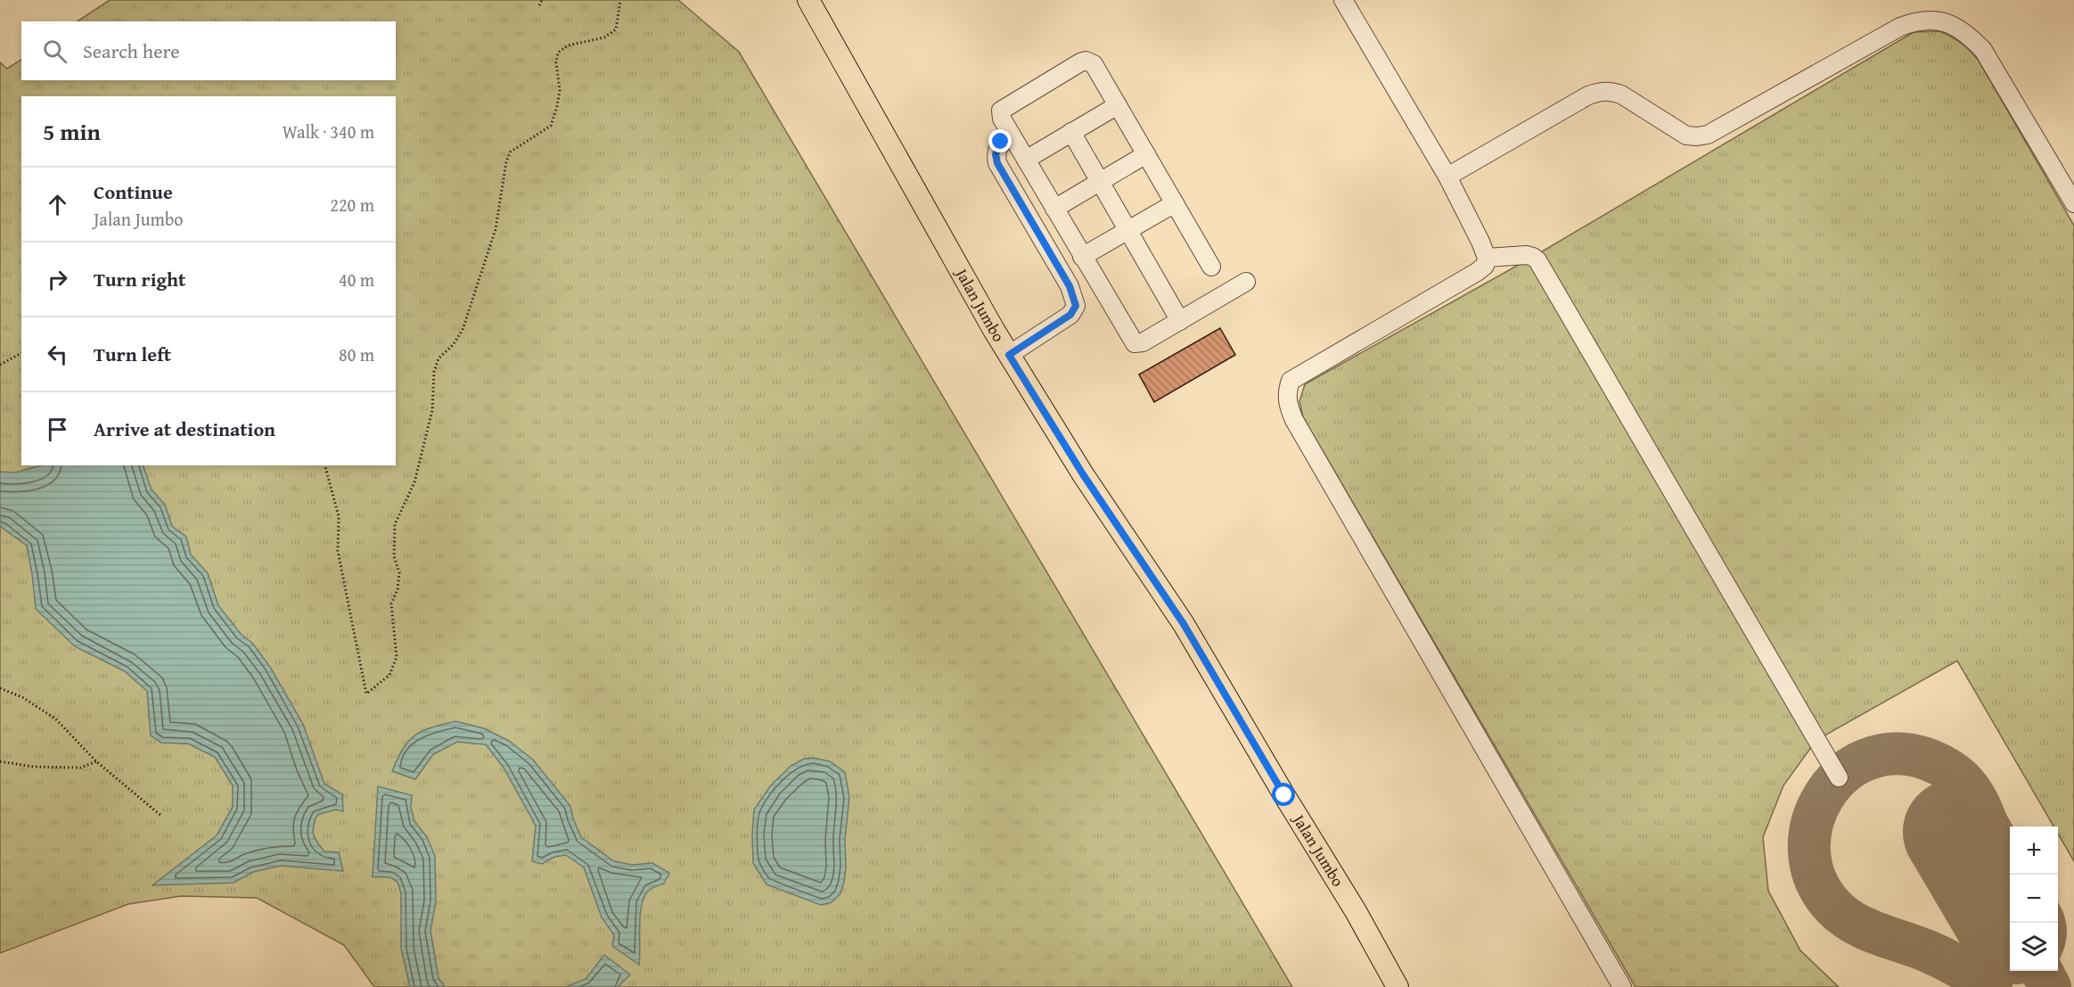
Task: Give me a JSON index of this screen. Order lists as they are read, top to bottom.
{
  "streets": {
    "main road": ["Jalan Jumbo"]
  },
  "page": {
    "search": "Search here",
    "heading": ["5 min", "Walk · 340 m"],
    "list": [
      ["Continue", "Jalan Jumbo", "220 m"],
      ["Turn right", "40 m"],
      ["Turn left", "80 m"],
      "Arrive at destination"
    ],
    "map_buttons": ["+", "−"]
  }
}
